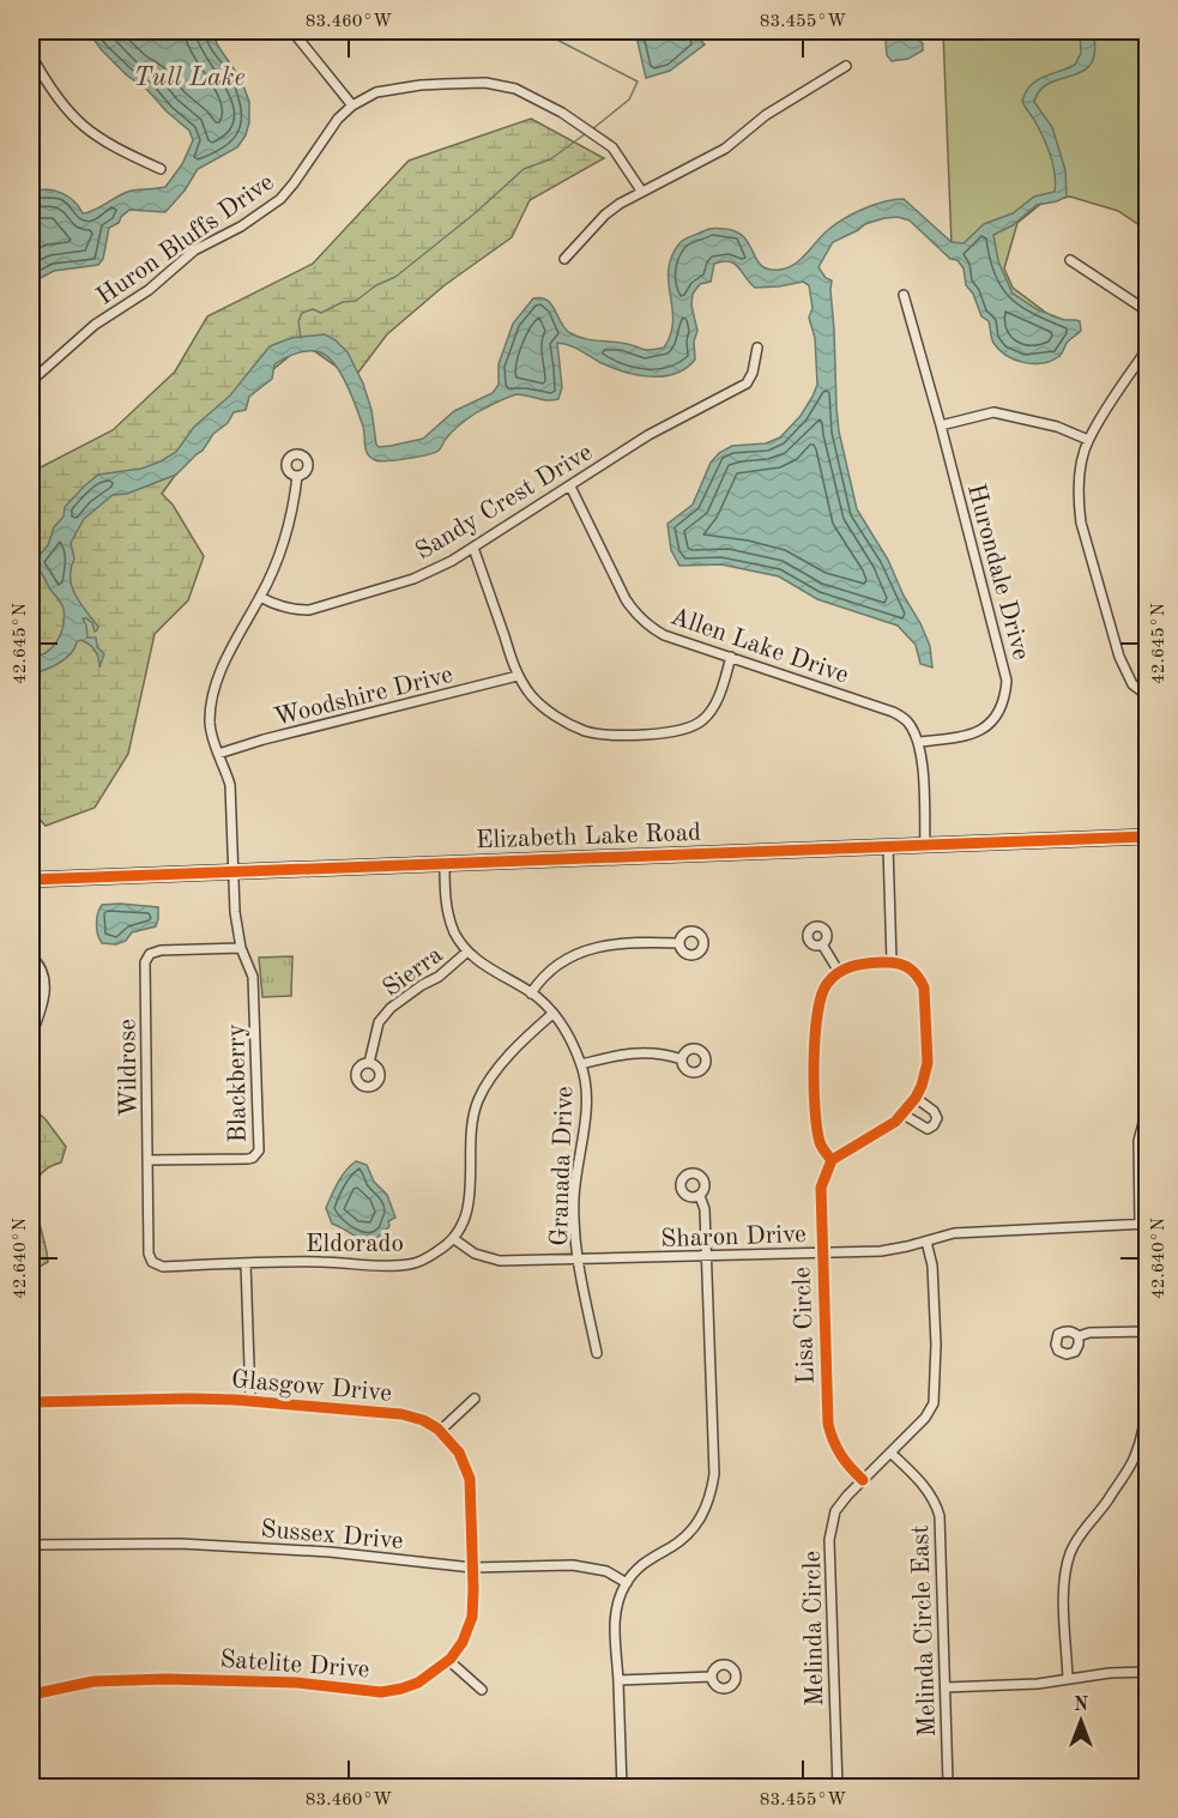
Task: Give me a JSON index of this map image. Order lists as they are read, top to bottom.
{
  "streets": {
    "street": [
      "Huron Bluffs Drive",
      "Sandy Crest Drive",
      "Hurondale Drive",
      "Allen Lake Drive",
      "Woodshire Drive",
      "Elizabeth Lake Road",
      "Sierra",
      "Wildrose",
      "Blackberry",
      "Granada Drive",
      "Sharon Drive",
      "Eldorado",
      "Lisa Circle",
      "Glasgow Drive",
      "Sussex Drive",
      "Melinda Circle",
      "Melinda Circle East",
      "Satelite Drive"
    ]
  },
  "crossings": [
    ["Sandy Crest Drive", "Allen Lake Drive"],
    ["Hurondale Drive", "Allen Lake Drive"],
    ["Elizabeth Lake Road", "Granada Drive"],
    ["Sierra", "Granada Drive"],
    ["Wildrose", "Blackberry"],
    ["Wildrose", "Eldorado"],
    ["Granada Drive", "Sharon Drive"],
    ["Sharon Drive", "Eldorado"],
    ["Sharon Drive", "Lisa Circle"],
    ["Lisa Circle", "Melinda Circle"],
    ["Glasgow Drive", "Sussex Drive"],
    ["Glasgow Drive", "Satelite Drive"],
    ["Sussex Drive", "Satelite Drive"],
    ["Melinda Circle", "Melinda Circle East"]
  ],
  "water": ["Tull Lake"],
  "north": "top",
  "coordinates": [
    "83.460°W",
    "83.455°W",
    "42.645°N",
    "42.640°N"
  ]
}
